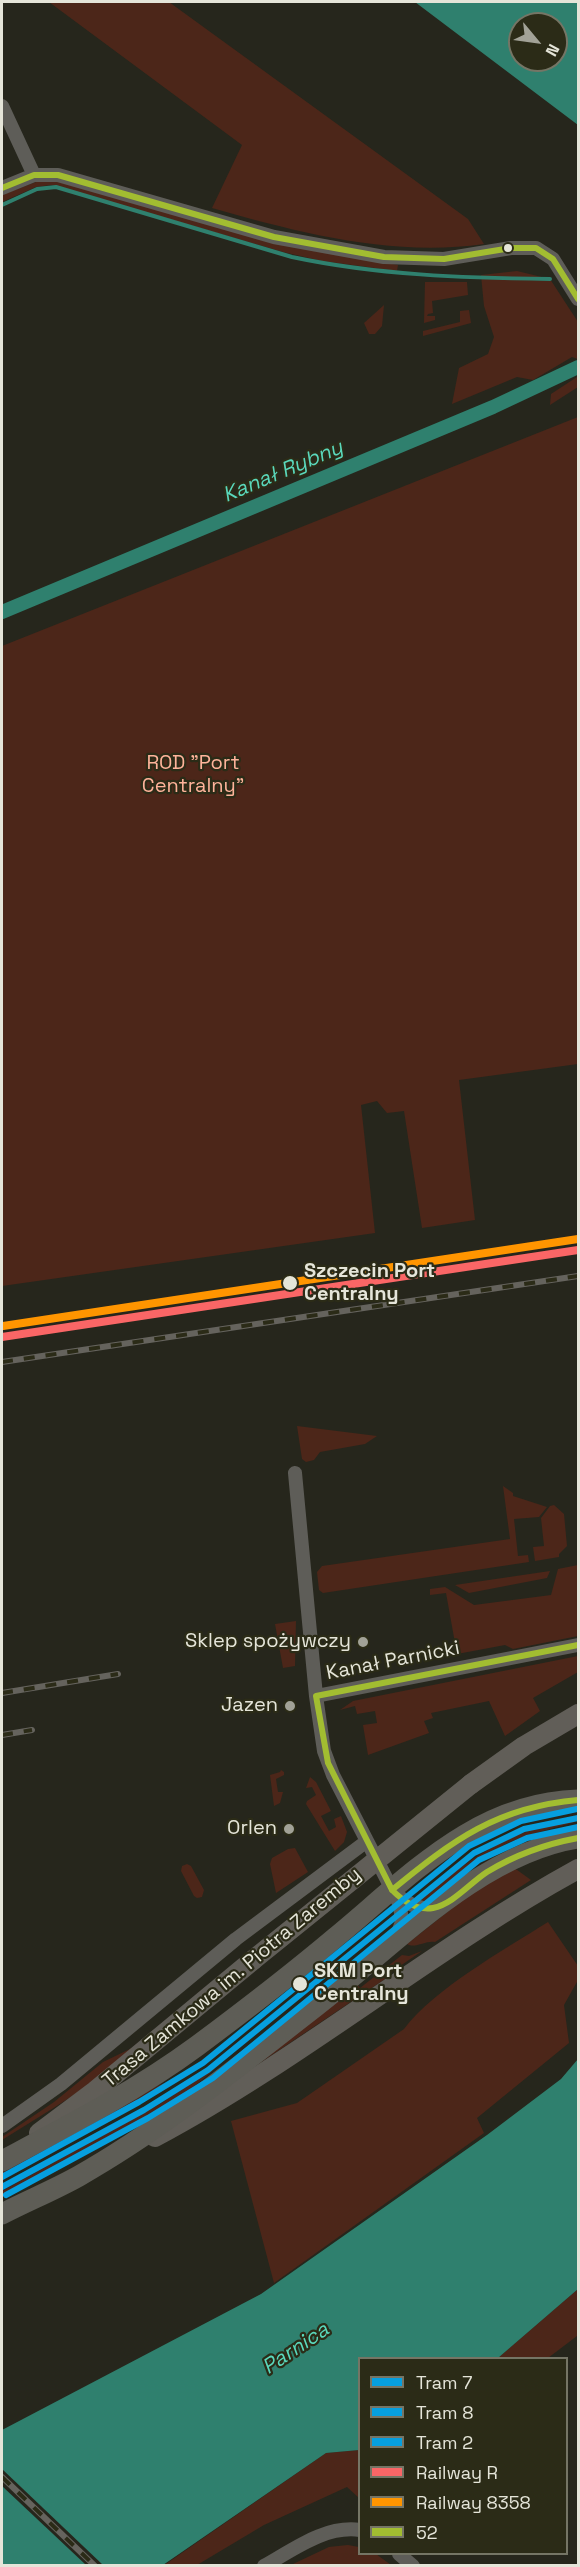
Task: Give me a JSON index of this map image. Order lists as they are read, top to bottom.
{
  "streets": {
    "main road": ["Trasa Zamkowa im. Piotra Zaremby"],
    "street": ["Kanał Parnicki"]
  },
  "water": ["Kanał Rybny", "Parnica"],
  "parks": ["ROD \"Port Centralny\""],
  "places": [
    "Szczecin Port Centralny",
    "Sklep spożywczy",
    "Jazen",
    "Orlen",
    "SKM Port Centralny"
  ],
  "lines": [
    "transit line 52",
    "rail line 8358",
    "rail line R",
    "tram line 2",
    "tram line 7",
    "tram line 8"
  ],
  "legend": [
    "Tram 7",
    "Tram 8",
    "Tram 2",
    "Railway R",
    "Railway 8358",
    "52"
  ],
  "north": "bottom right"
}
